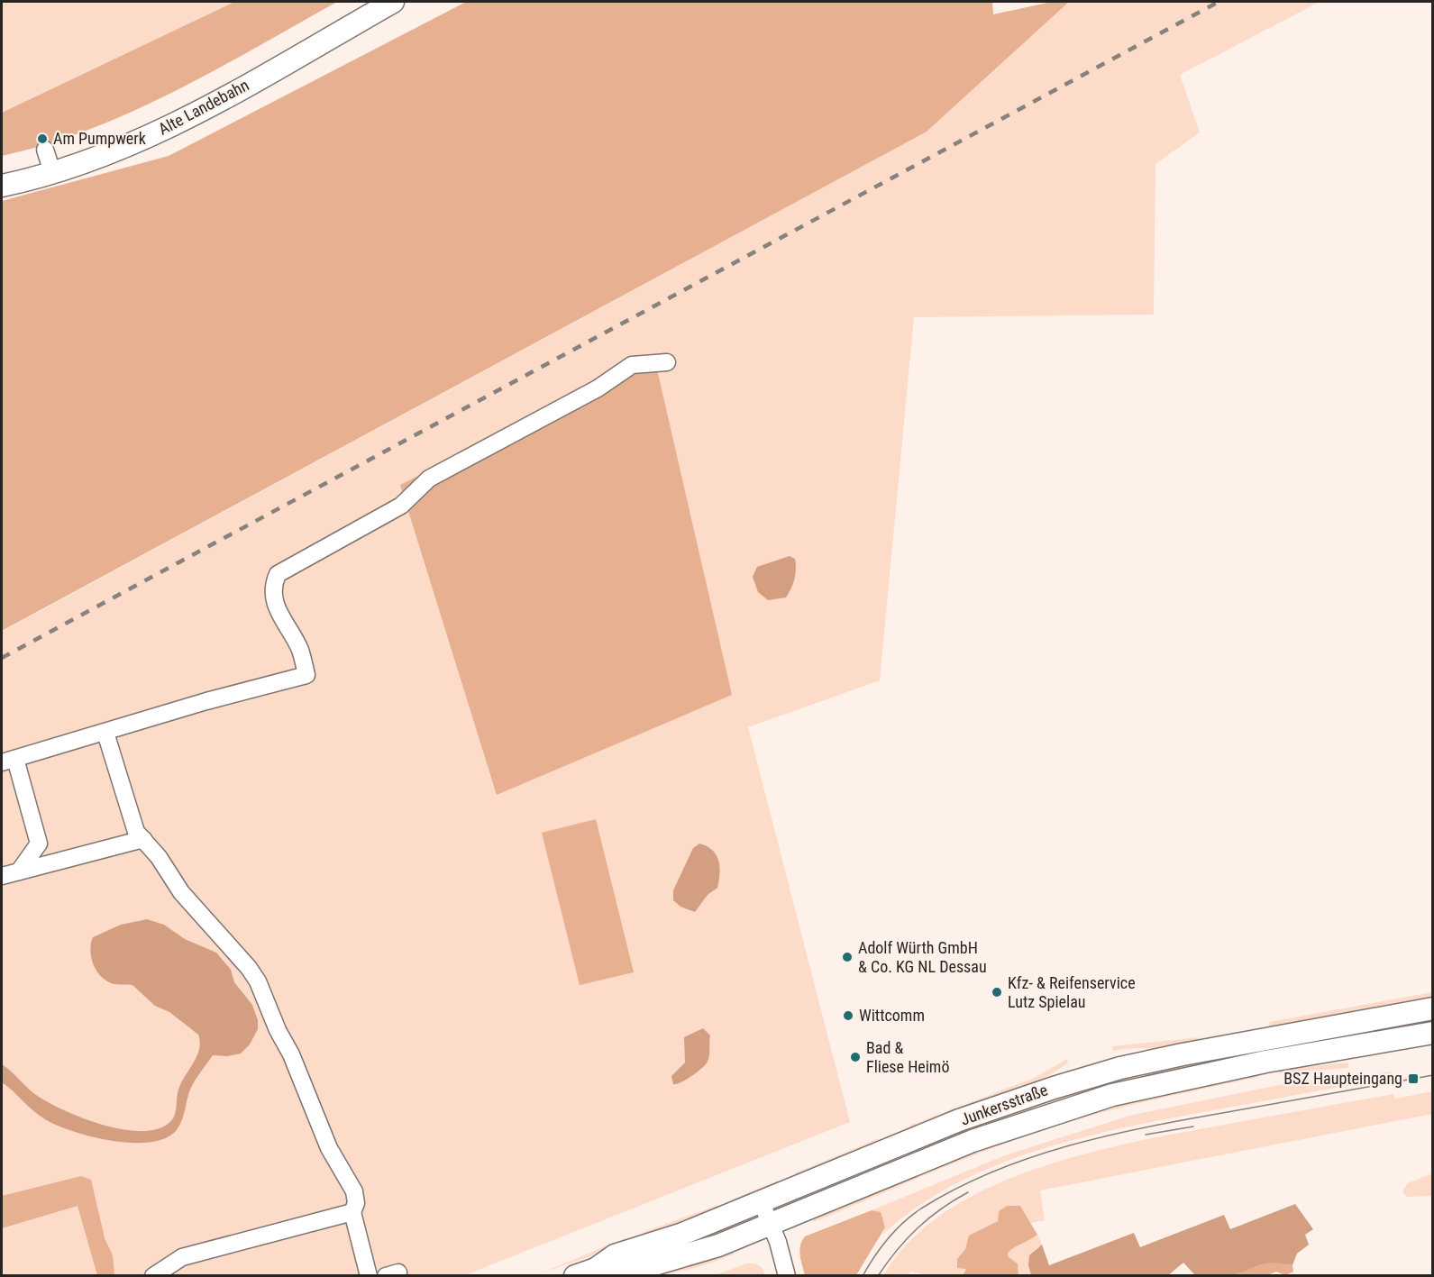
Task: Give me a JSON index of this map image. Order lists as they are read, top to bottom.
{
  "streets": {
    "main road": ["Alte Landebahn", "Junkersstraße"]
  },
  "places": {
    "other": [
      "Am Pumpwerk",
      "Adolf Würth GmbH & Co. KG NL Dessau",
      "Kfz- & Reifenservice Lutz Spielau",
      "Wittcomm",
      "Bad & Fliese Heimö"
    ],
    "transit": ["BSZ Haupteingang"]
  }
}
